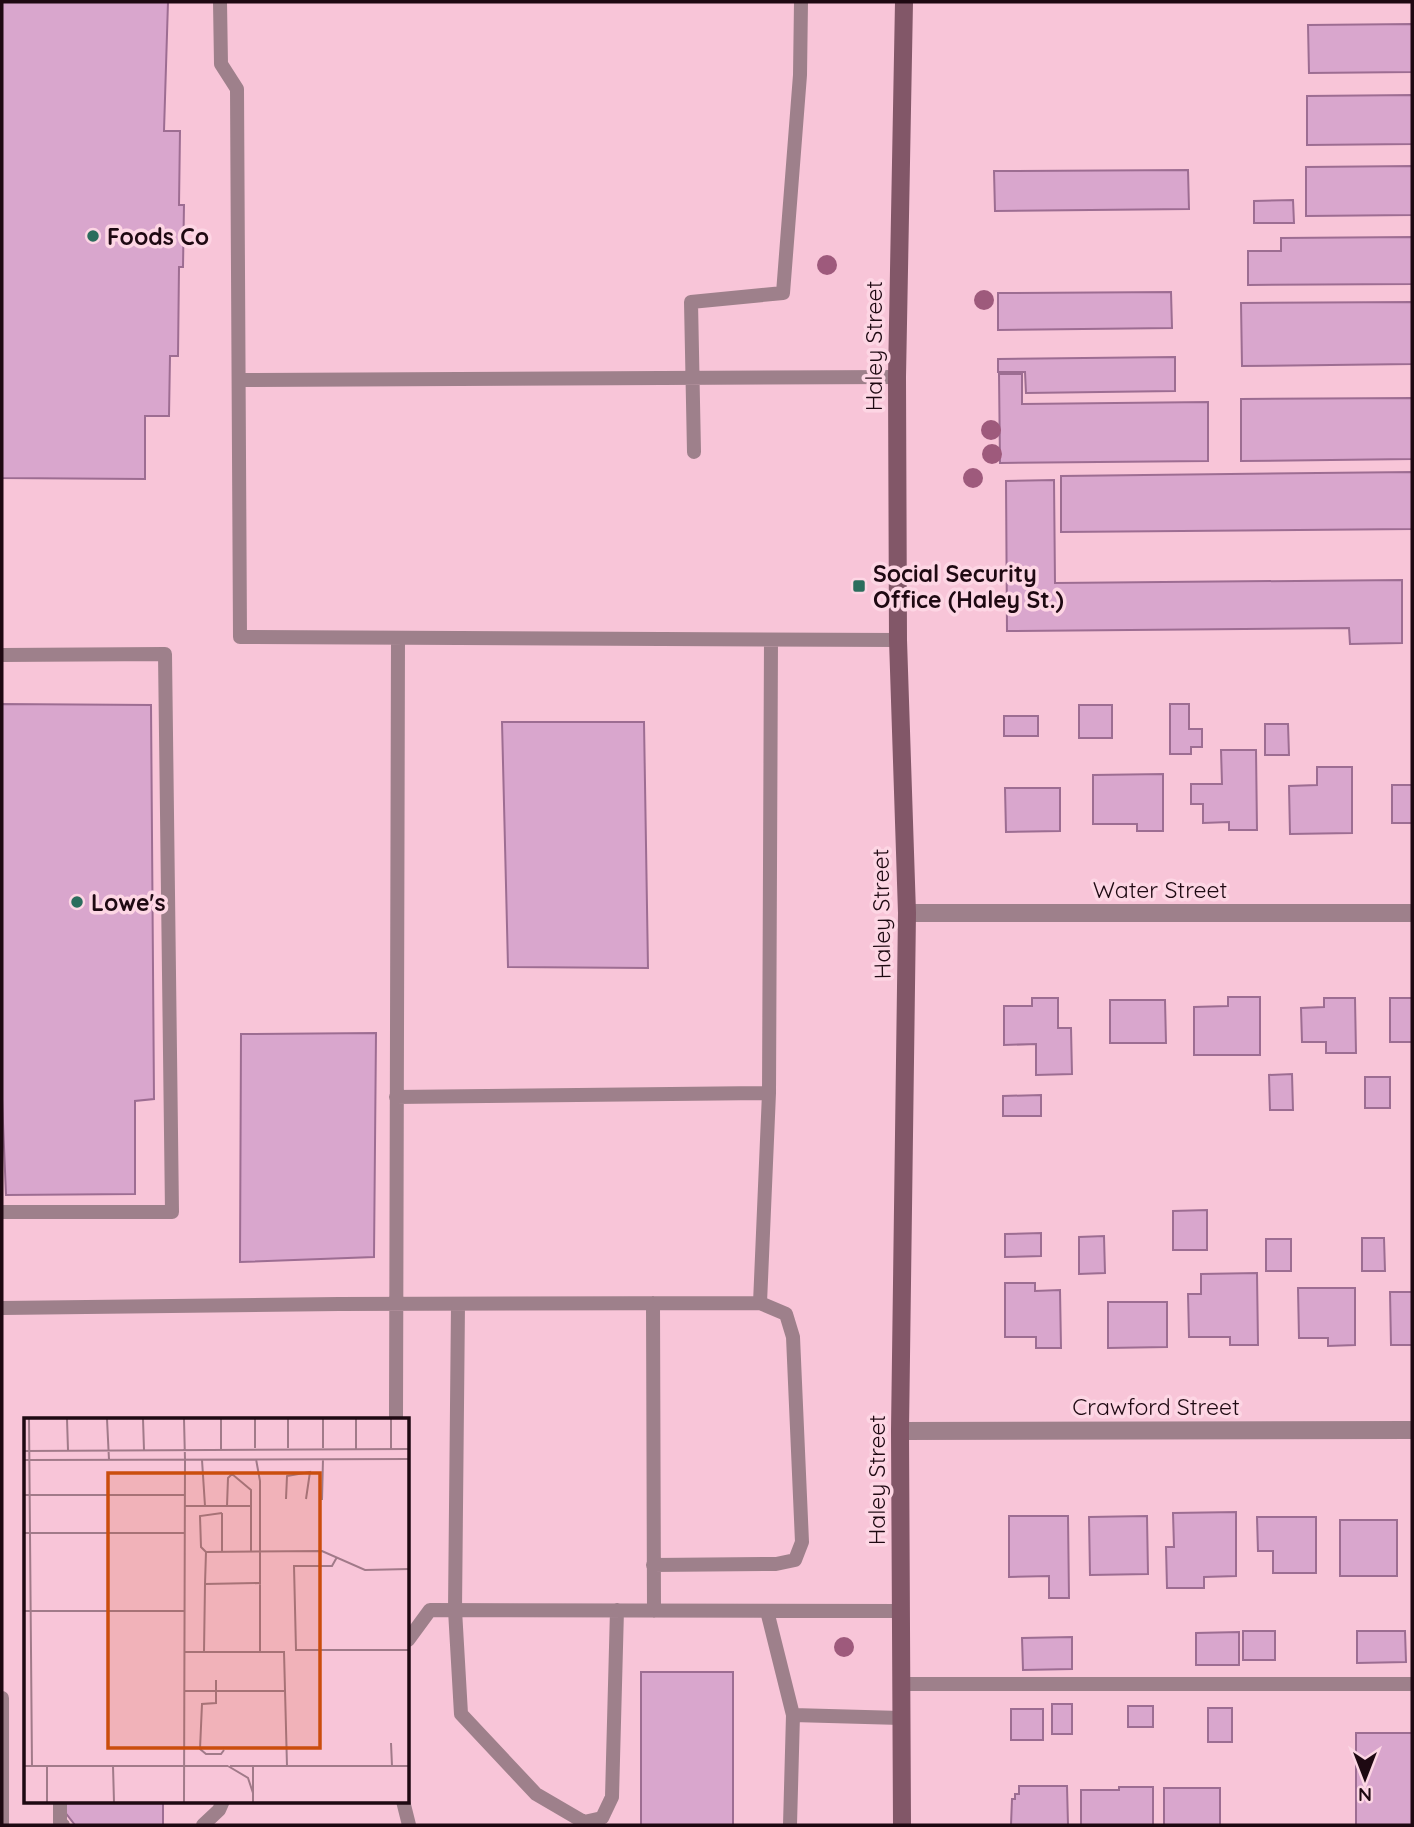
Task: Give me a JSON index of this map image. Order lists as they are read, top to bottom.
{
  "streets": {
    "main road": ["Haley Street"],
    "street": ["Water Street", "Crawford Street"]
  },
  "crossings": [
    ["Haley Street", "Water Street"],
    ["Haley Street", "Crawford Street"]
  ],
  "places": {
    "other": ["Foods Co", "Lowe's"],
    "transit": ["Social Security Office (Haley St.)"]
  },
  "north": "bottom"
}
